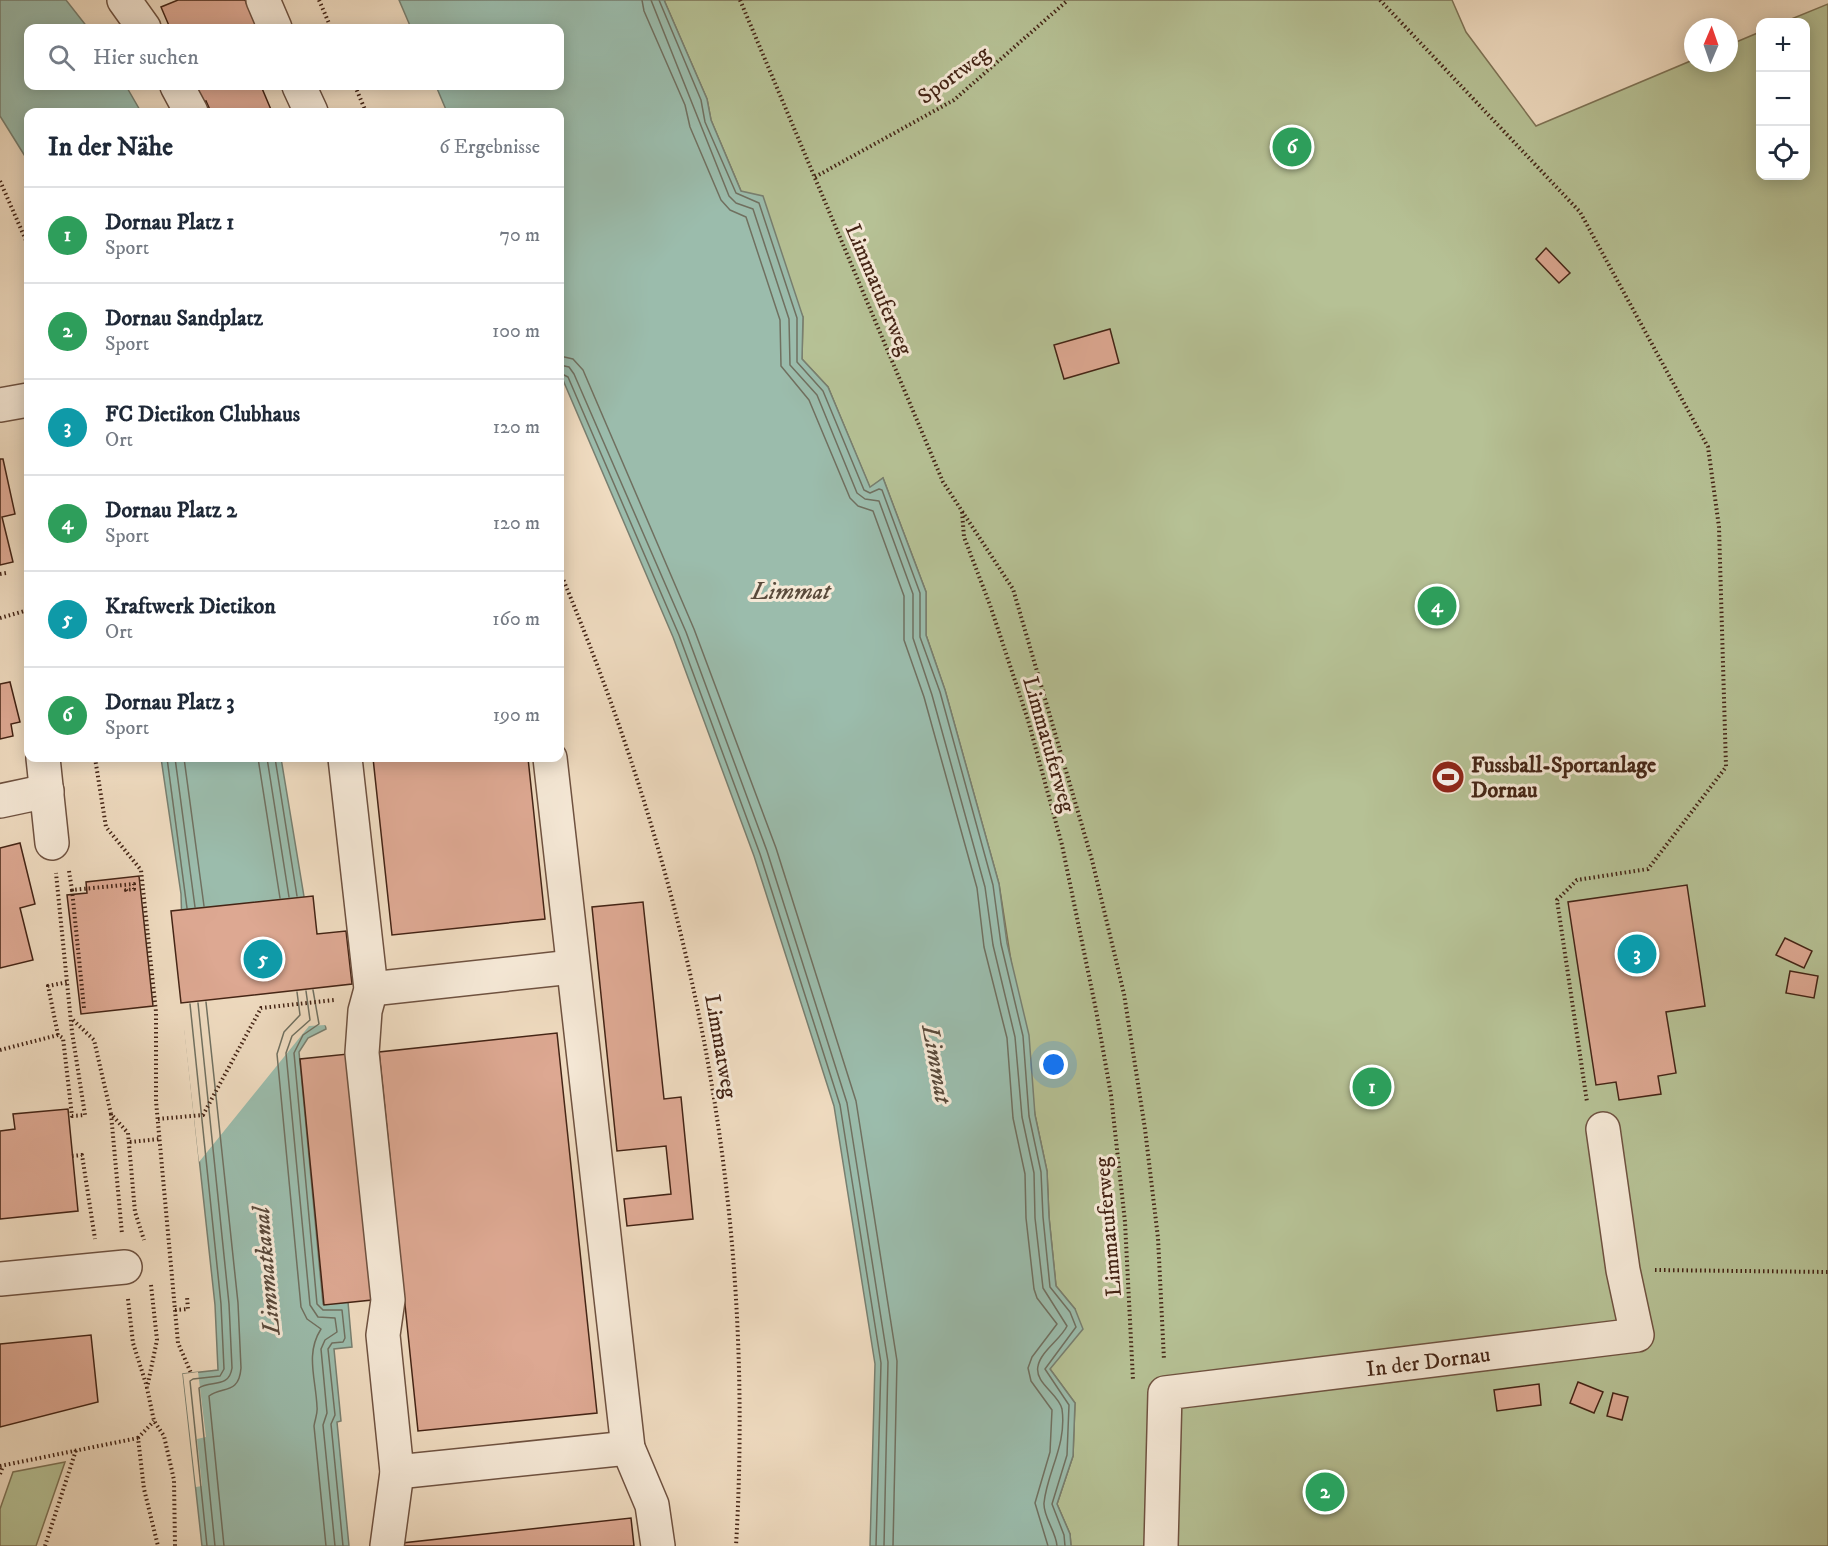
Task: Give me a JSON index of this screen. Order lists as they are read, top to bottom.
{
  "streets": {
    "street": ["In der Dornau"],
    "path": ["Sportweg", "Limmatuferweg", "Limmatweg"]
  },
  "crossings": [
    ["Sportweg", "Limmatuferweg"]
  ],
  "water": ["Limmat", "Limmatkanal"],
  "places": {
    "sports": ["Fussball-Sportanlage Dornau"]
  },
  "north": "top",
  "page": {
    "map_buttons": ["+", "−"],
    "search": "Hier suchen",
    "heading": ["In der Nähe", "6 Ergebnisse"],
    "pins": [
      "6",
      "4",
      "3",
      "5",
      "1",
      "2"
    ],
    "list": [
      {
        "mark": "1",
        "name": "Dornau Platz 1",
        "note": "Sport",
        "value": "70 m"
      },
      {
        "mark": "2",
        "name": "Dornau Sandplatz",
        "note": "Sport",
        "value": "100 m"
      },
      {
        "mark": "3",
        "name": "FC Dietikon Clubhaus",
        "note": "Ort",
        "value": "120 m"
      },
      {
        "mark": "4",
        "name": "Dornau Platz 2",
        "note": "Sport",
        "value": "120 m"
      },
      {
        "mark": "5",
        "name": "Kraftwerk Dietikon",
        "note": "Ort",
        "value": "160 m"
      },
      {
        "mark": "6",
        "name": "Dornau Platz 3",
        "note": "Sport",
        "value": "190 m"
      }
    ]
  }
}
